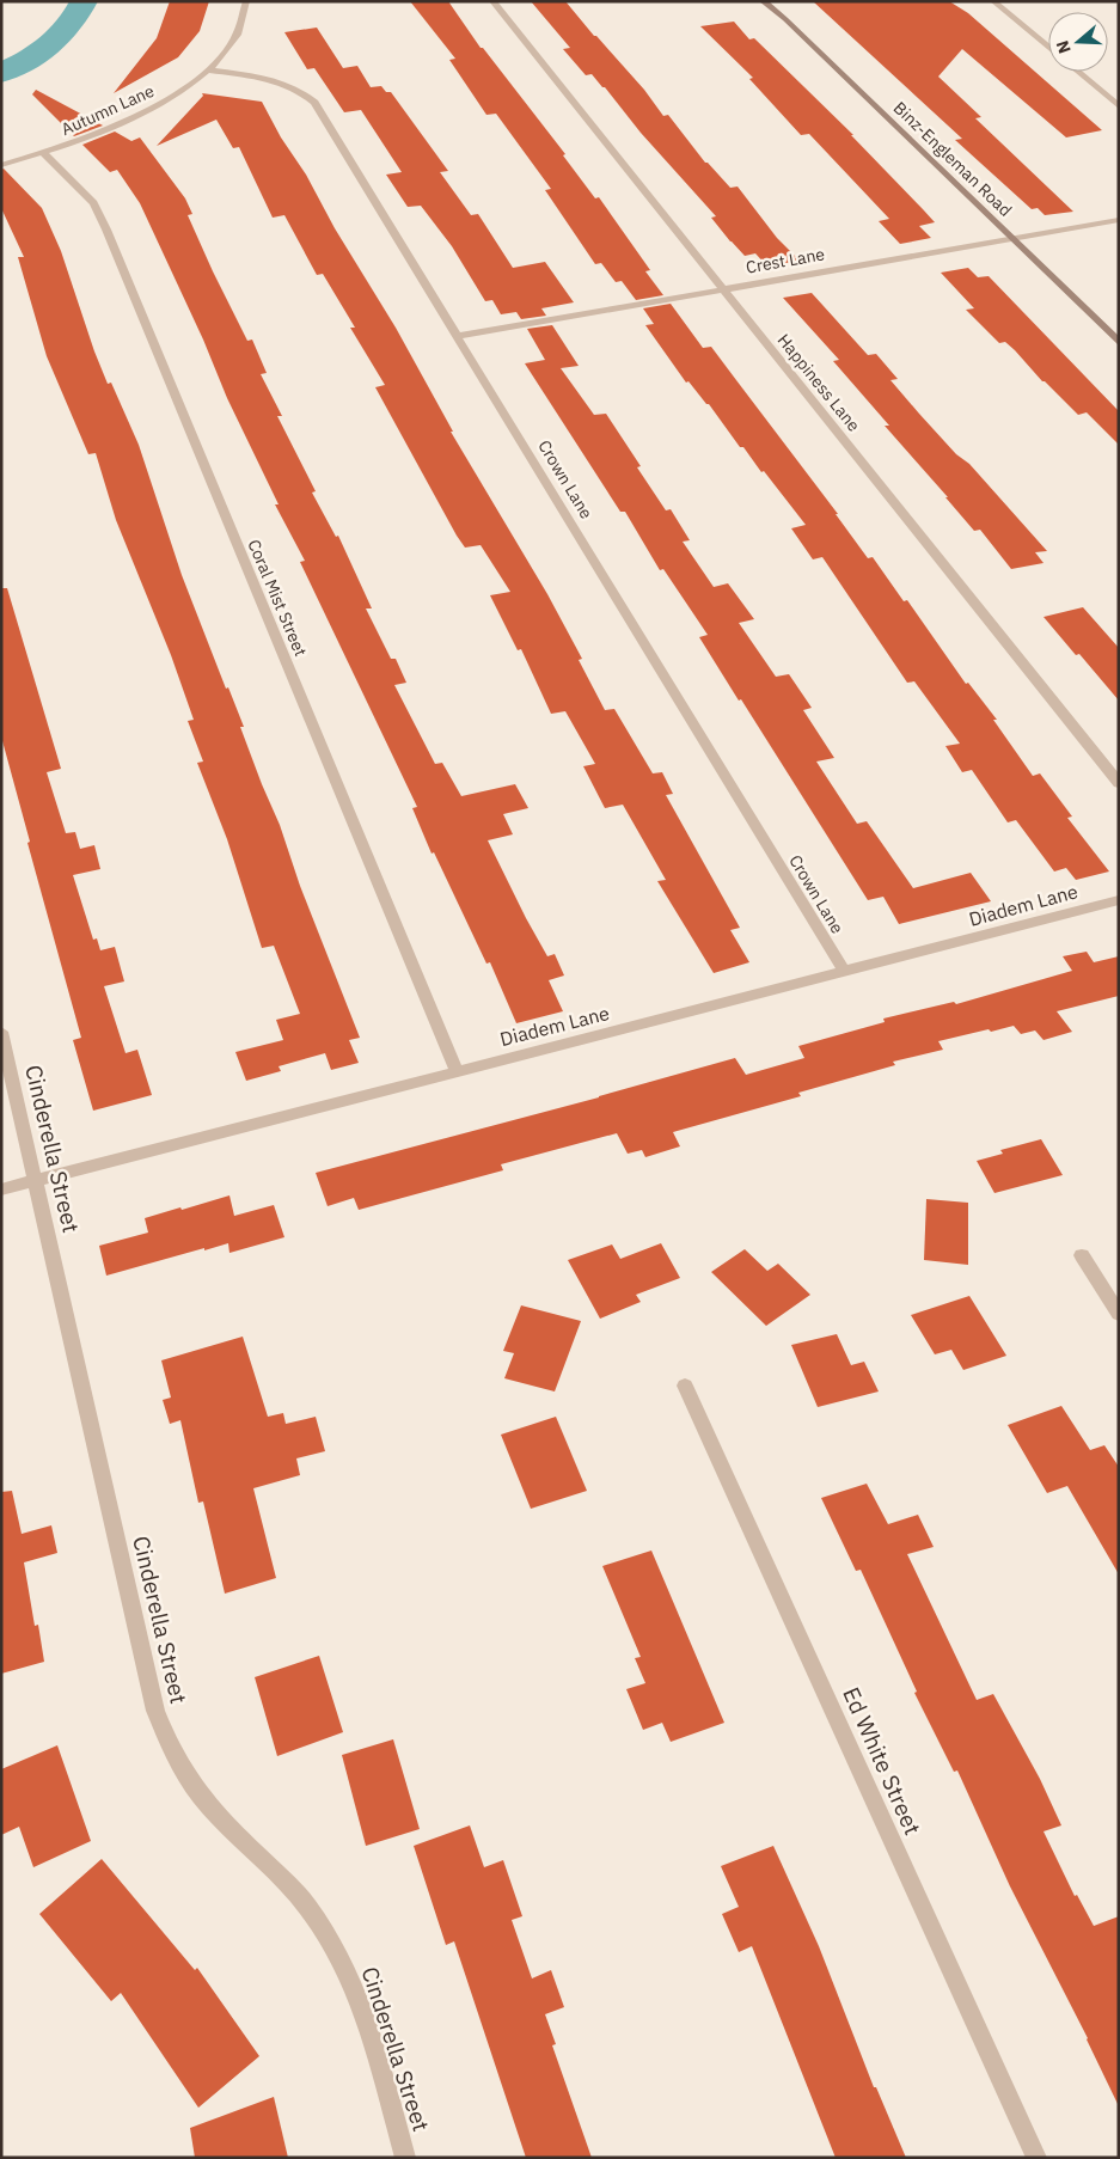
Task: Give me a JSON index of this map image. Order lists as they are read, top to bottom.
{
  "streets": {
    "street": [
      "Autumn Lane",
      "Binz-Engleman Road",
      "Crest Lane",
      "Happiness Lane",
      "Crown Lane",
      "Coral Mist Street",
      "Diadem Lane",
      "Cinderella Street",
      "Ed White Street"
    ]
  },
  "crossings": [
    ["Autumn Lane", "Crown Lane"],
    ["Autumn Lane", "Coral Mist Street"],
    ["Binz-Engleman Road", "Crest Lane"],
    ["Crest Lane", "Happiness Lane"],
    ["Crest Lane", "Crown Lane"],
    ["Crown Lane", "Diadem Lane"],
    ["Coral Mist Street", "Diadem Lane"],
    ["Diadem Lane", "Cinderella Street"]
  ],
  "north": "left"
}
